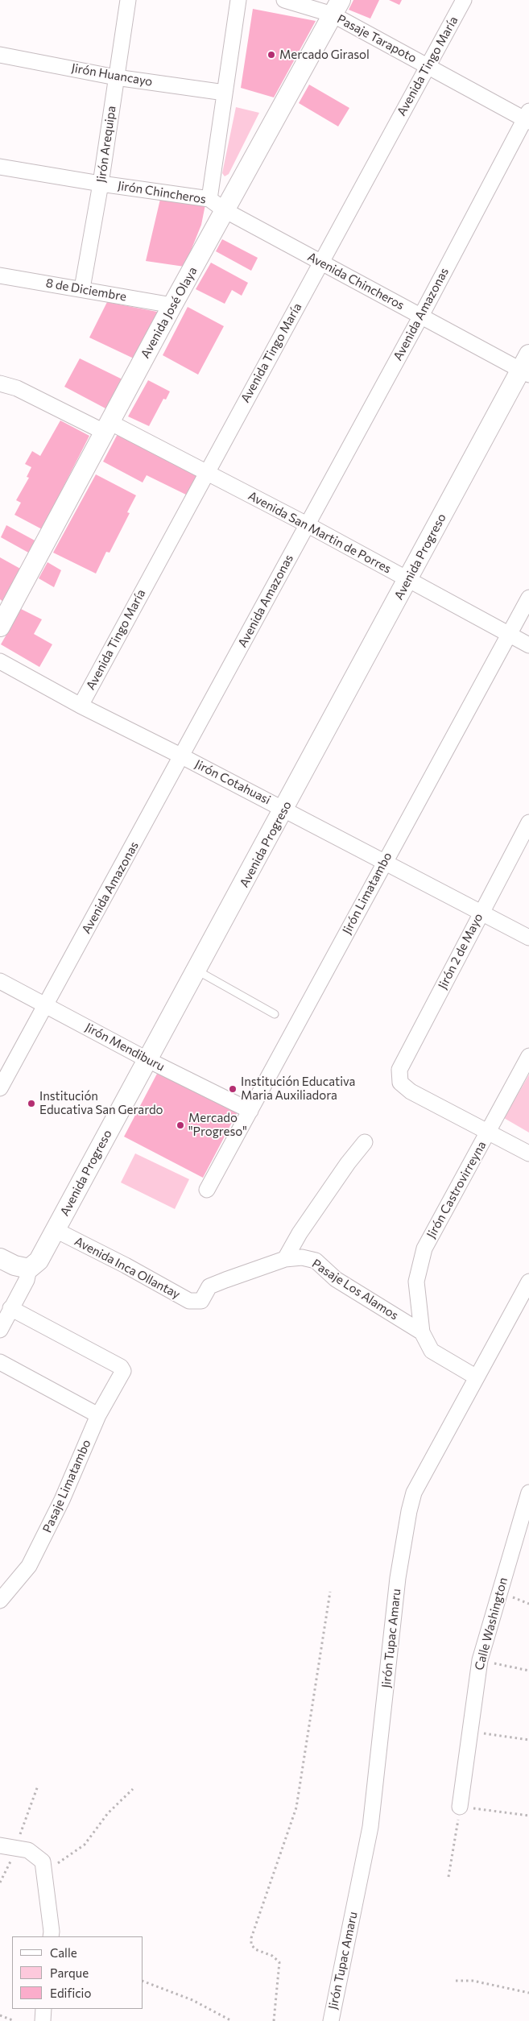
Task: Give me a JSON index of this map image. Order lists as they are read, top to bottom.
{
  "streets": {
    "street": [
      "Pasaje Tarapoto",
      "Avenida Tingo María",
      "Jirón Huancayo",
      "Jirón Arequipa",
      "Jirón Chincheros",
      "Avenida Chincheros",
      "8 de Diciembre",
      "Avenida José Olaya",
      "Avenida Amazonas",
      "Avenida San Martin de Porres",
      "Avenida Progreso",
      "Jirón Cotahuasi",
      "Jirón Limatambo",
      "Jirón 2 de Mayo",
      "Jirón Mendiburu",
      "Jirón Castrovirreyna",
      "Avenida Inca Ollantay",
      "Pasaje Los Alamos",
      "Pasaje Limatambo",
      "Calle Washington",
      "Jirón Tupac Amaru"
    ]
  },
  "crossings": [
    ["Pasaje Tarapoto", "Avenida Tingo María"],
    ["Pasaje Tarapoto", "Avenida José Olaya"],
    ["Pasaje Tarapoto", "Avenida Amazonas"],
    ["Avenida Tingo María", "Avenida Chincheros"],
    ["Avenida Tingo María", "Avenida San Martin de Porres"],
    ["Avenida Tingo María", "Jirón Cotahuasi"],
    ["Jirón Huancayo", "Jirón Arequipa"],
    ["Jirón Arequipa", "Jirón Chincheros"],
    ["Jirón Arequipa", "8 de Diciembre"],
    ["Jirón Chincheros", "Avenida Chincheros"],
    ["Jirón Chincheros", "Avenida José Olaya"],
    ["Avenida Chincheros", "Avenida José Olaya"],
    ["Avenida Chincheros", "Avenida Amazonas"],
    ["Avenida Chincheros", "Avenida Progreso"],
    ["8 de Diciembre", "Avenida José Olaya"],
    ["Avenida José Olaya", "Avenida San Martin de Porres"],
    ["Avenida Amazonas", "Avenida San Martin de Porres"],
    ["Avenida Amazonas", "Jirón Cotahuasi"],
    ["Avenida Amazonas", "Jirón Mendiburu"],
    ["Avenida San Martin de Porres", "Avenida Progreso"],
    ["Avenida San Martin de Porres", "Jirón Limatambo"],
    ["Avenida Progreso", "Jirón Cotahuasi"],
    ["Avenida Progreso", "Jirón Mendiburu"],
    ["Avenida Progreso", "Avenida Inca Ollantay"],
    ["Avenida Progreso", "Pasaje Limatambo"],
    ["Jirón Cotahuasi", "Jirón Limatambo"],
    ["Jirón Cotahuasi", "Jirón 2 de Mayo"],
    ["Jirón Limatambo", "Jirón Mendiburu"],
    ["Jirón 2 de Mayo", "Jirón Castrovirreyna"],
    ["Jirón Castrovirreyna", "Pasaje Los Alamos"],
    ["Avenida Inca Ollantay", "Pasaje Los Alamos"]
  ],
  "places": [
    "Mercado Girasol",
    "Institución Educativa Maria Auxiliadora",
    "Institución Educativa San Gerardo",
    "Mercado \"Progreso\""
  ],
  "legend": ["Calle", "Parque", "Edificio"]
}
